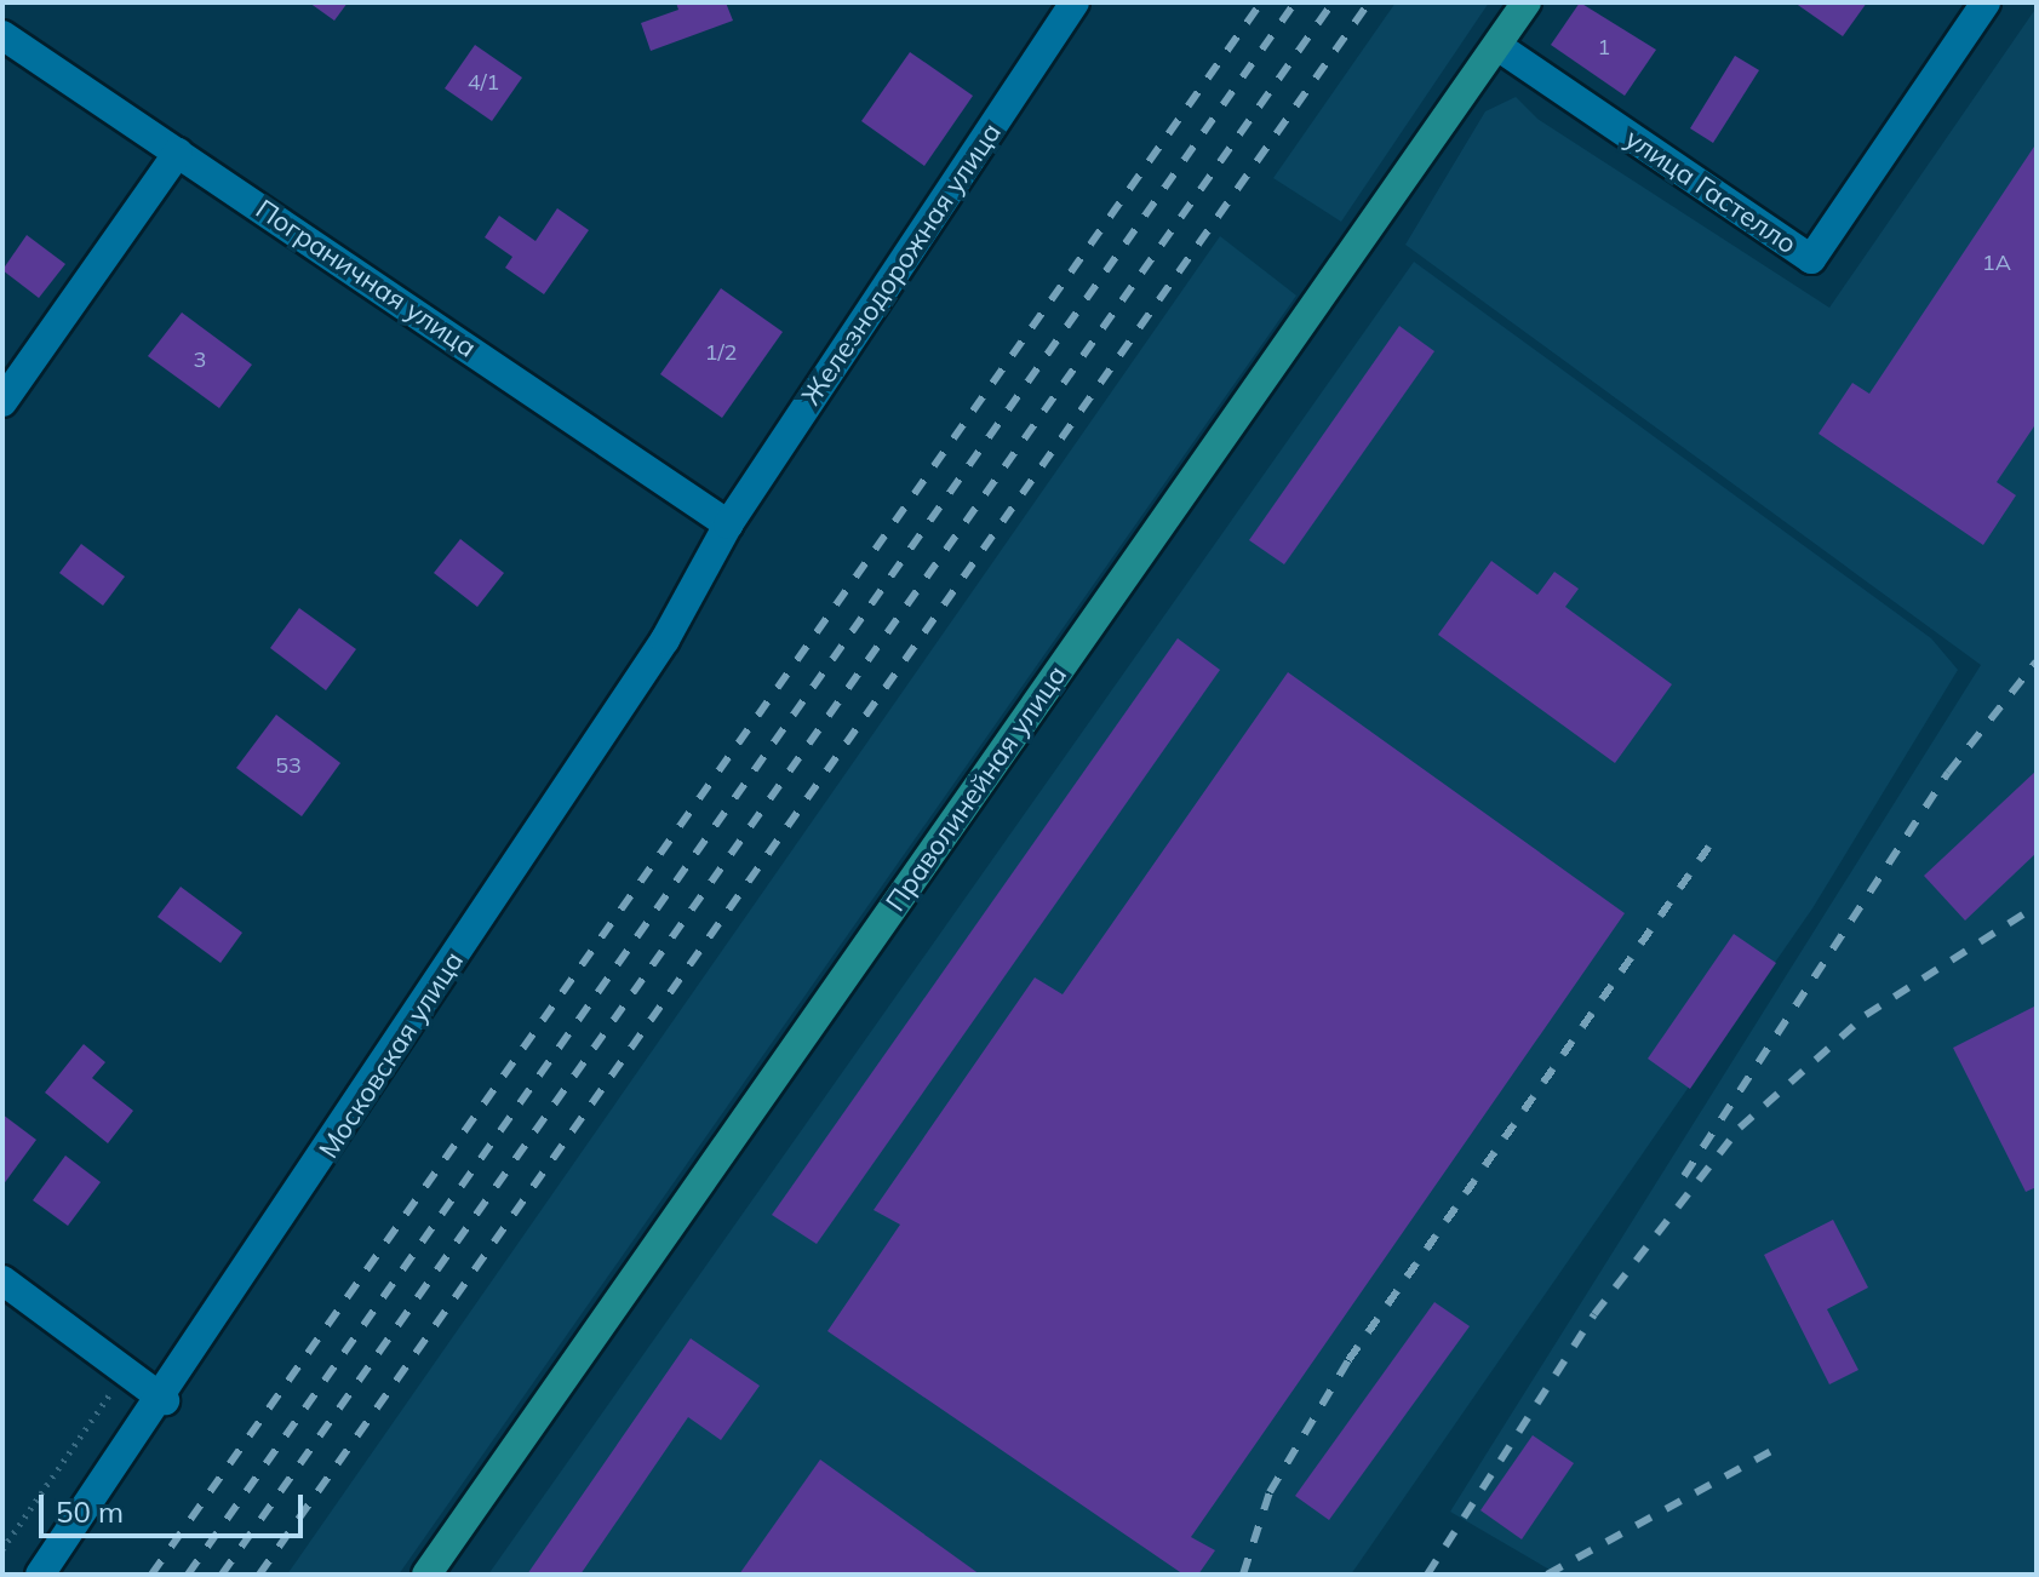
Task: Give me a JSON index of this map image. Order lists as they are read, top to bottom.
{
  "streets": {
    "main road": ["Праволинейная улица"],
    "street": [
      "улица Гастелло",
      "Железнодорожная улица",
      "Пограничная улица",
      "Московская улица"
    ]
  },
  "crossings": [
    ["улица Гастелло", "Праволинейная улица"],
    ["Железнодорожная улица", "Пограничная улица"],
    ["Железнодорожная улица", "Московская улица"],
    ["Пограничная улица", "Московская улица"]
  ],
  "house_numbers": [
    "1",
    "4/1",
    "1А",
    "1/2",
    "3",
    "53"
  ],
  "scale_bar": "50 m"
}
